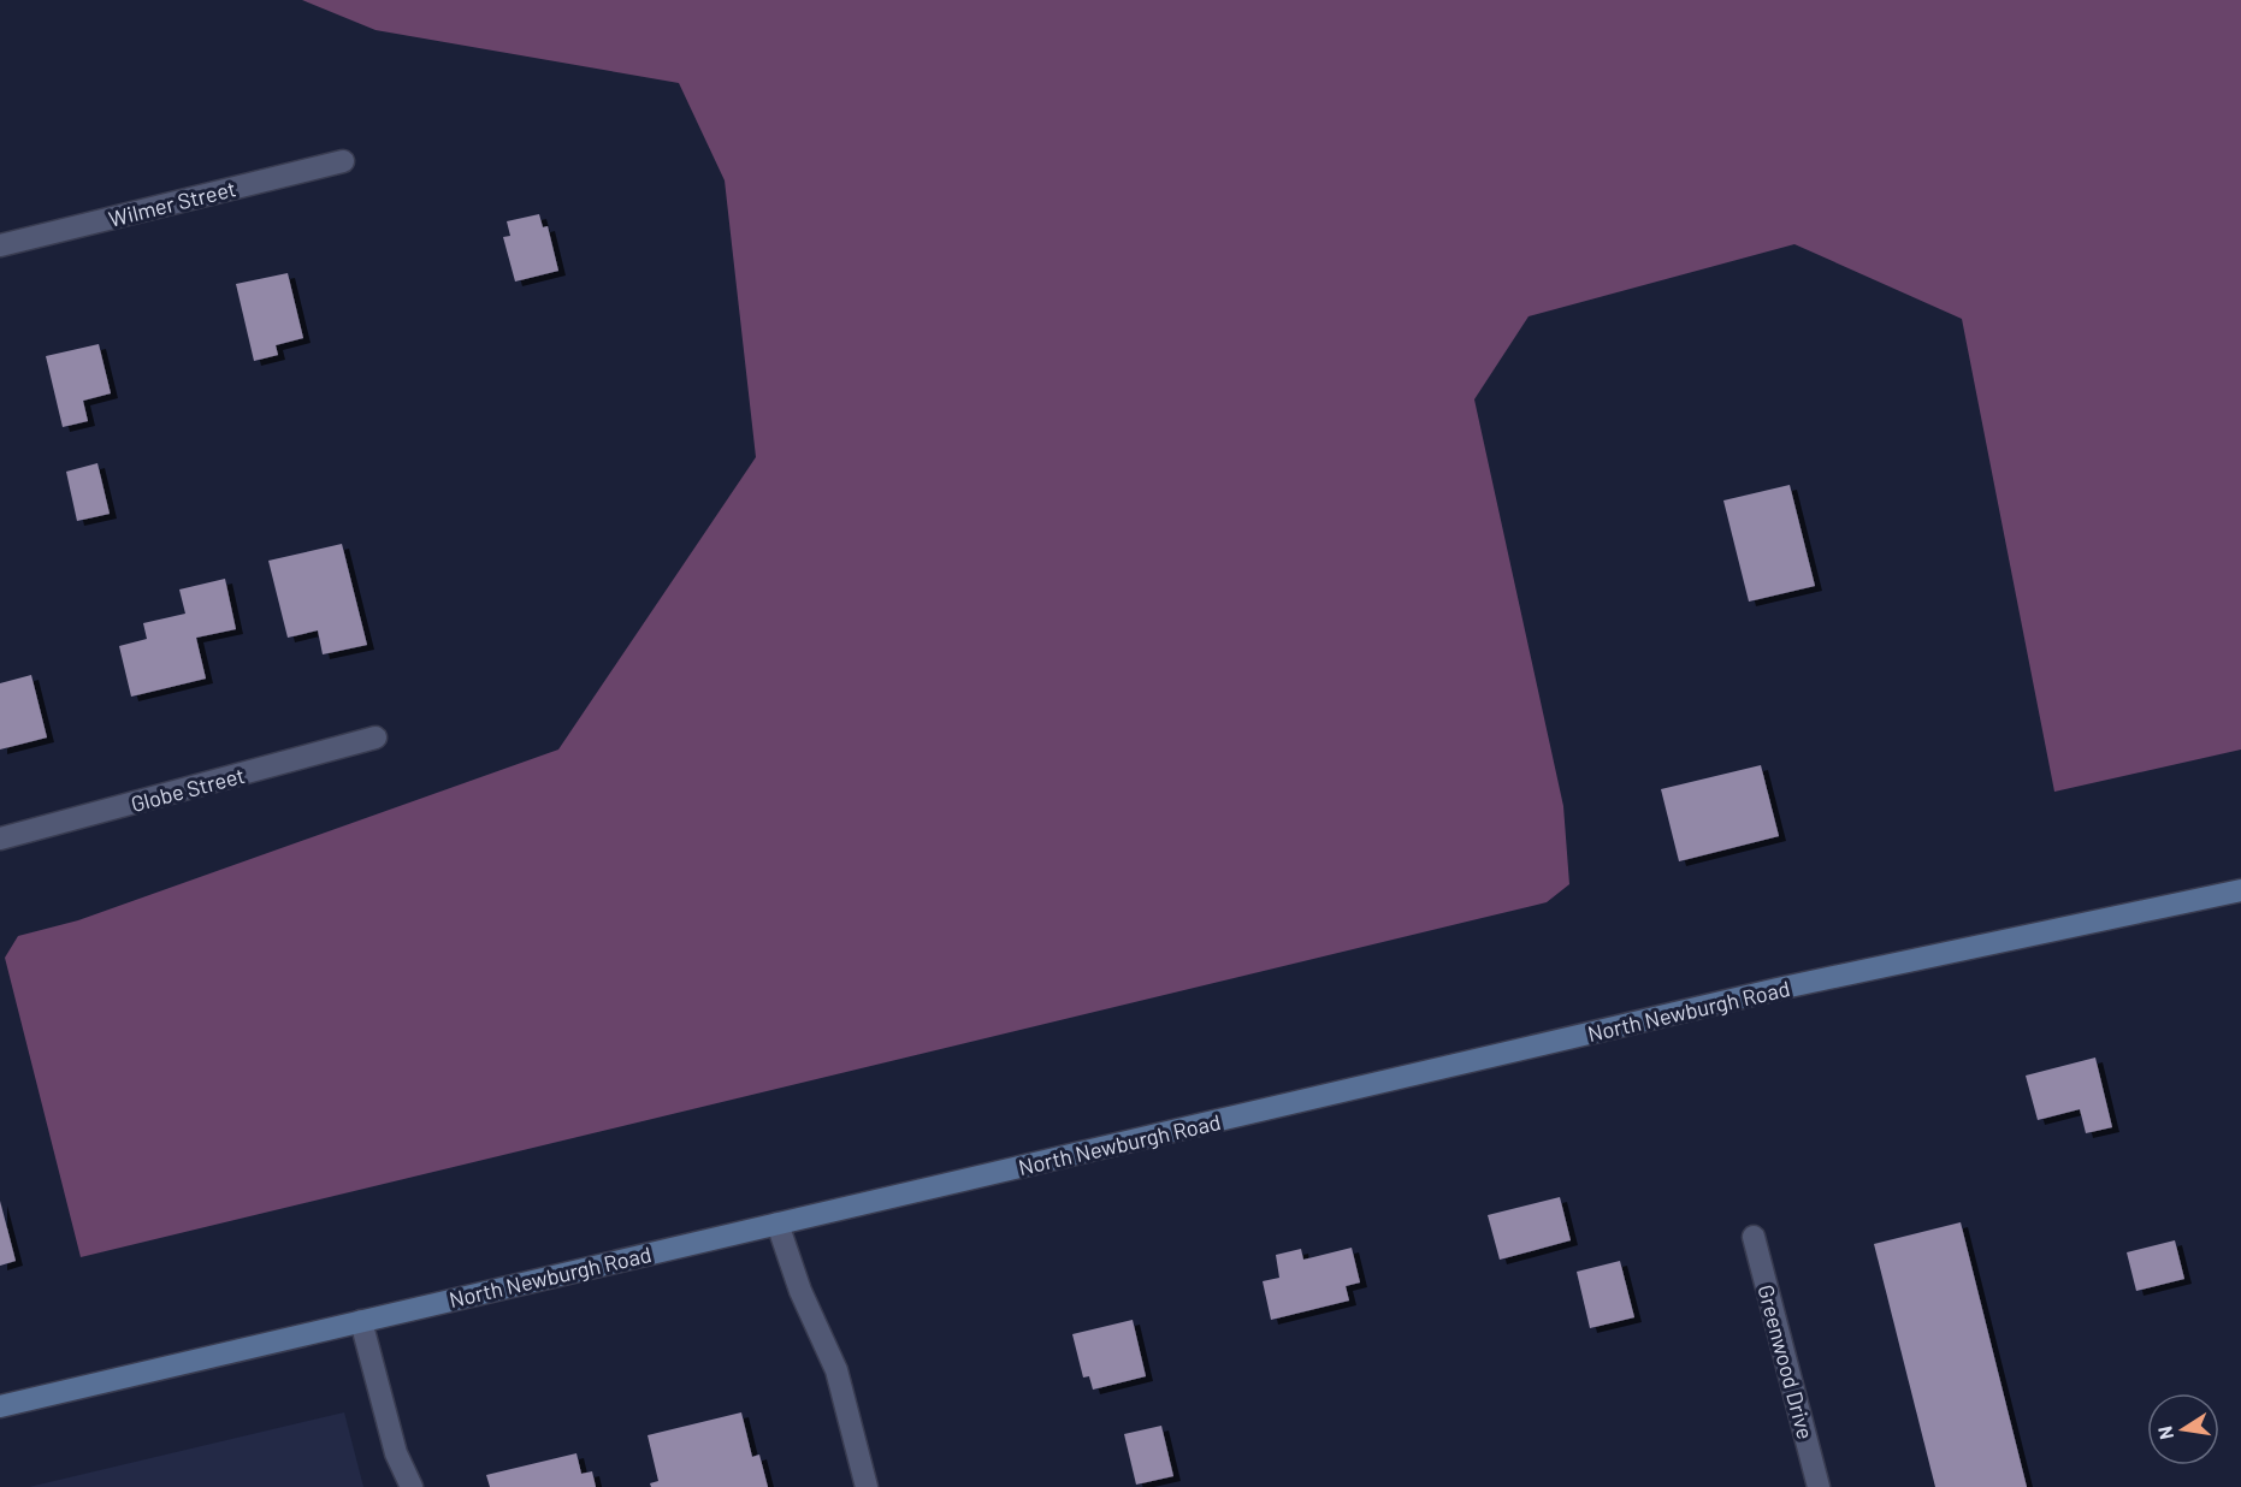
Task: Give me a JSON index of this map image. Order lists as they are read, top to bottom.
{
  "streets": {
    "main road": ["North Newburgh Road"],
    "street": ["Wilmer Street", "Globe Street", "Greenwood Drive"]
  },
  "north": "left"
}
